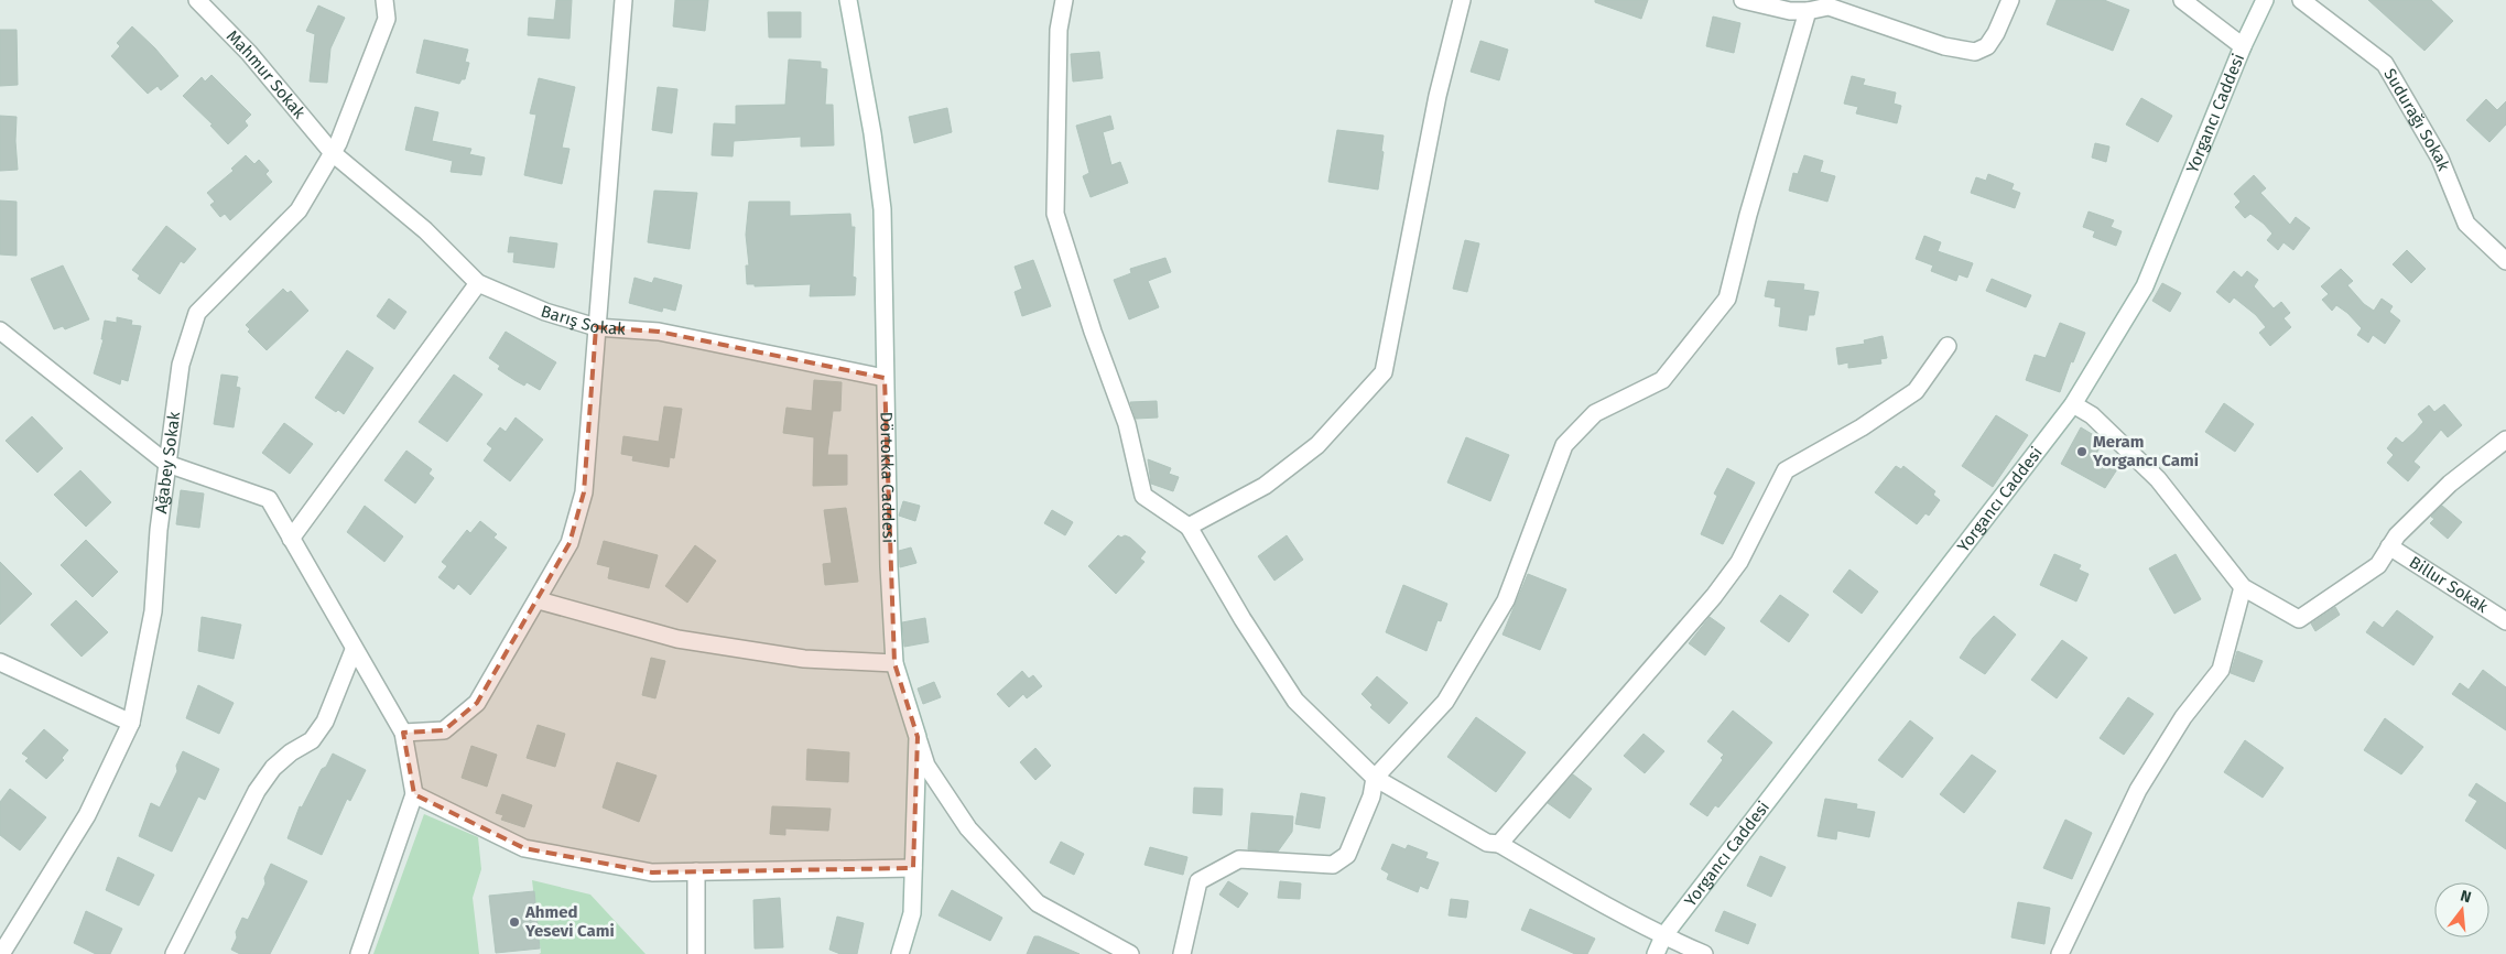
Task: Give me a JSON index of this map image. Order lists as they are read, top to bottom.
{
  "streets": {
    "street": [
      "Mahmur Sokak",
      "Yorgancı Caddesi",
      "Sudurağı Sokak",
      "Barış Sokak",
      "Ağabey Sokak",
      "Dörtokka Caddesi",
      "Billur Sokak"
    ]
  },
  "crossings": [
    ["Mahmur Sokak", "Barış Sokak"],
    ["Mahmur Sokak", "Ağabey Sokak"],
    ["Barış Sokak", "Ağabey Sokak"],
    ["Barış Sokak", "Dörtokka Caddesi"]
  ],
  "places": ["Meram Yorgancı Cami", "Ahmed Yesevi Cami"],
  "north": "top"
}
